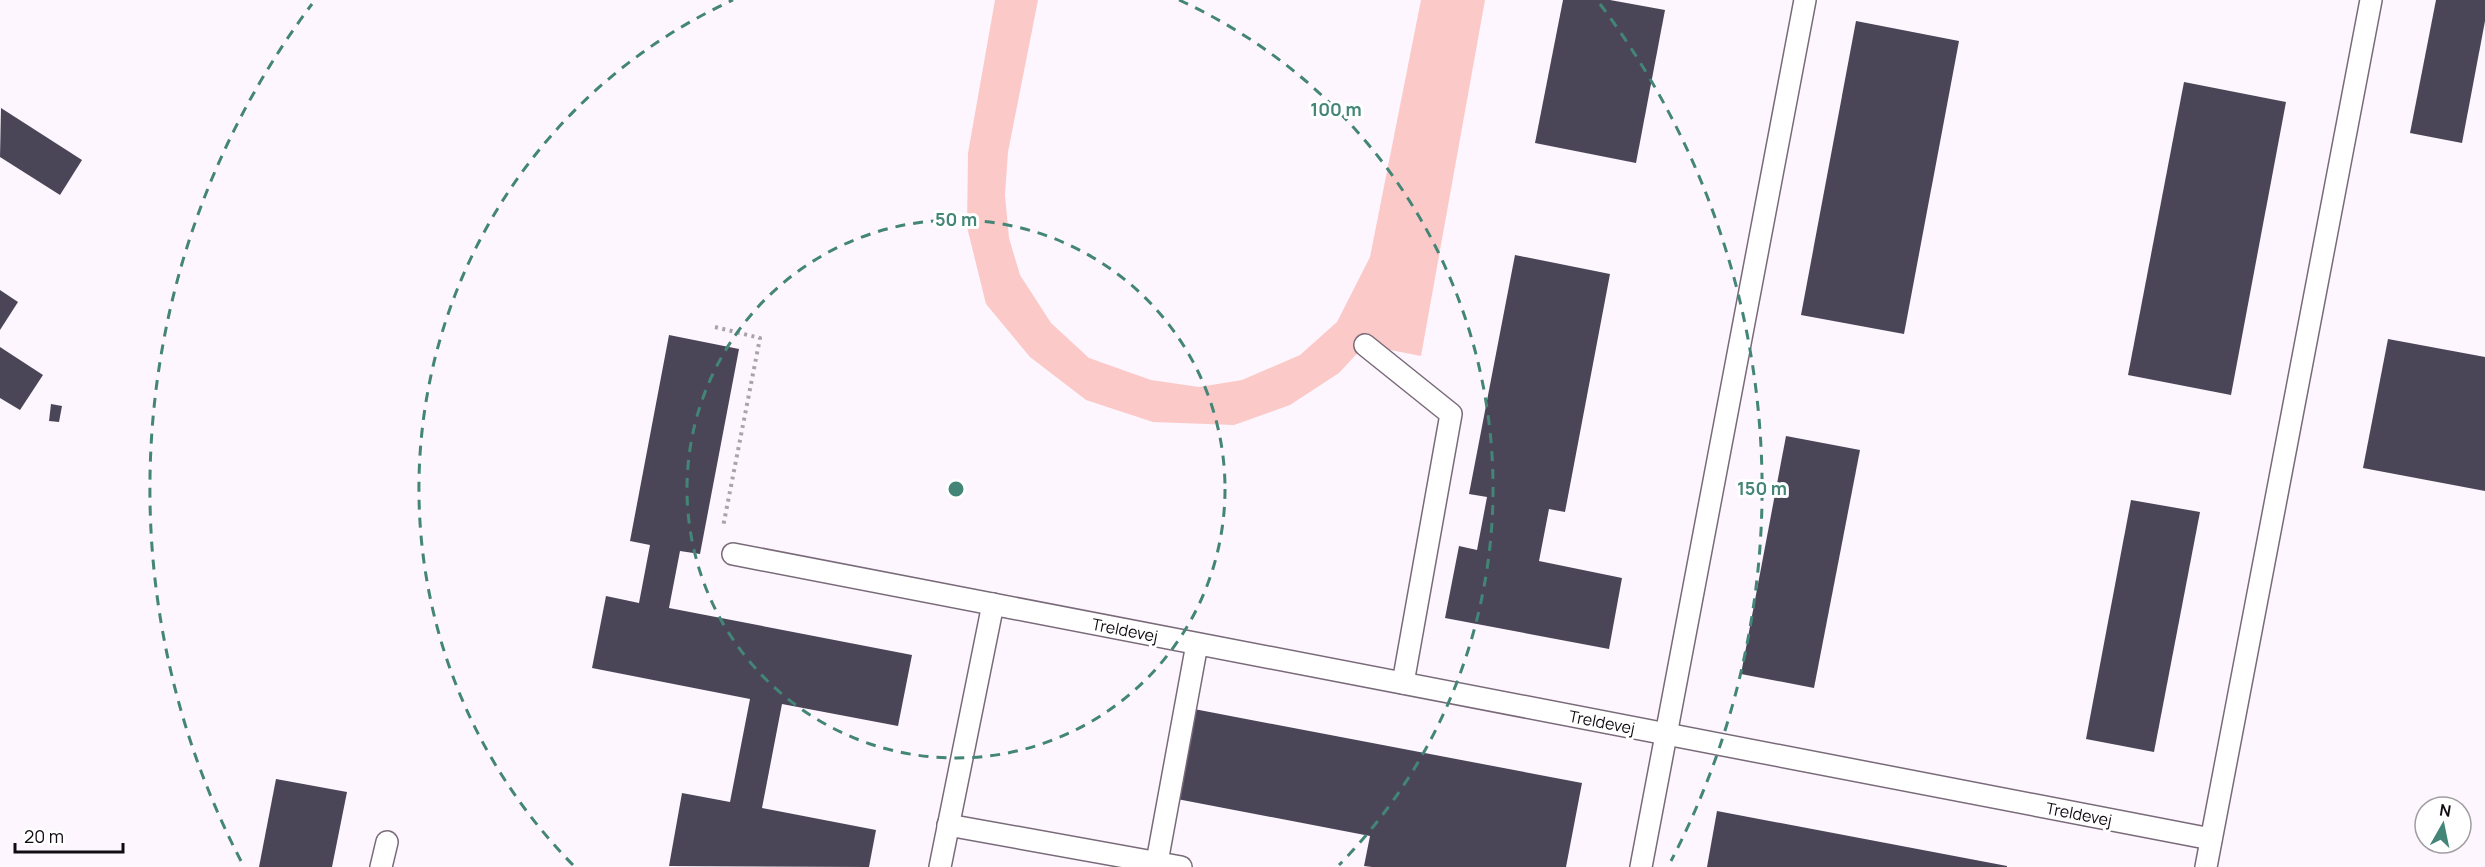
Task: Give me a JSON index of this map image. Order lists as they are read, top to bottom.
{
  "streets": {
    "lane": ["Treldevej"]
  },
  "scale_bar": "20 m",
  "north": "top",
  "rings": ["100 m", "50 m", "150 m"]
}
